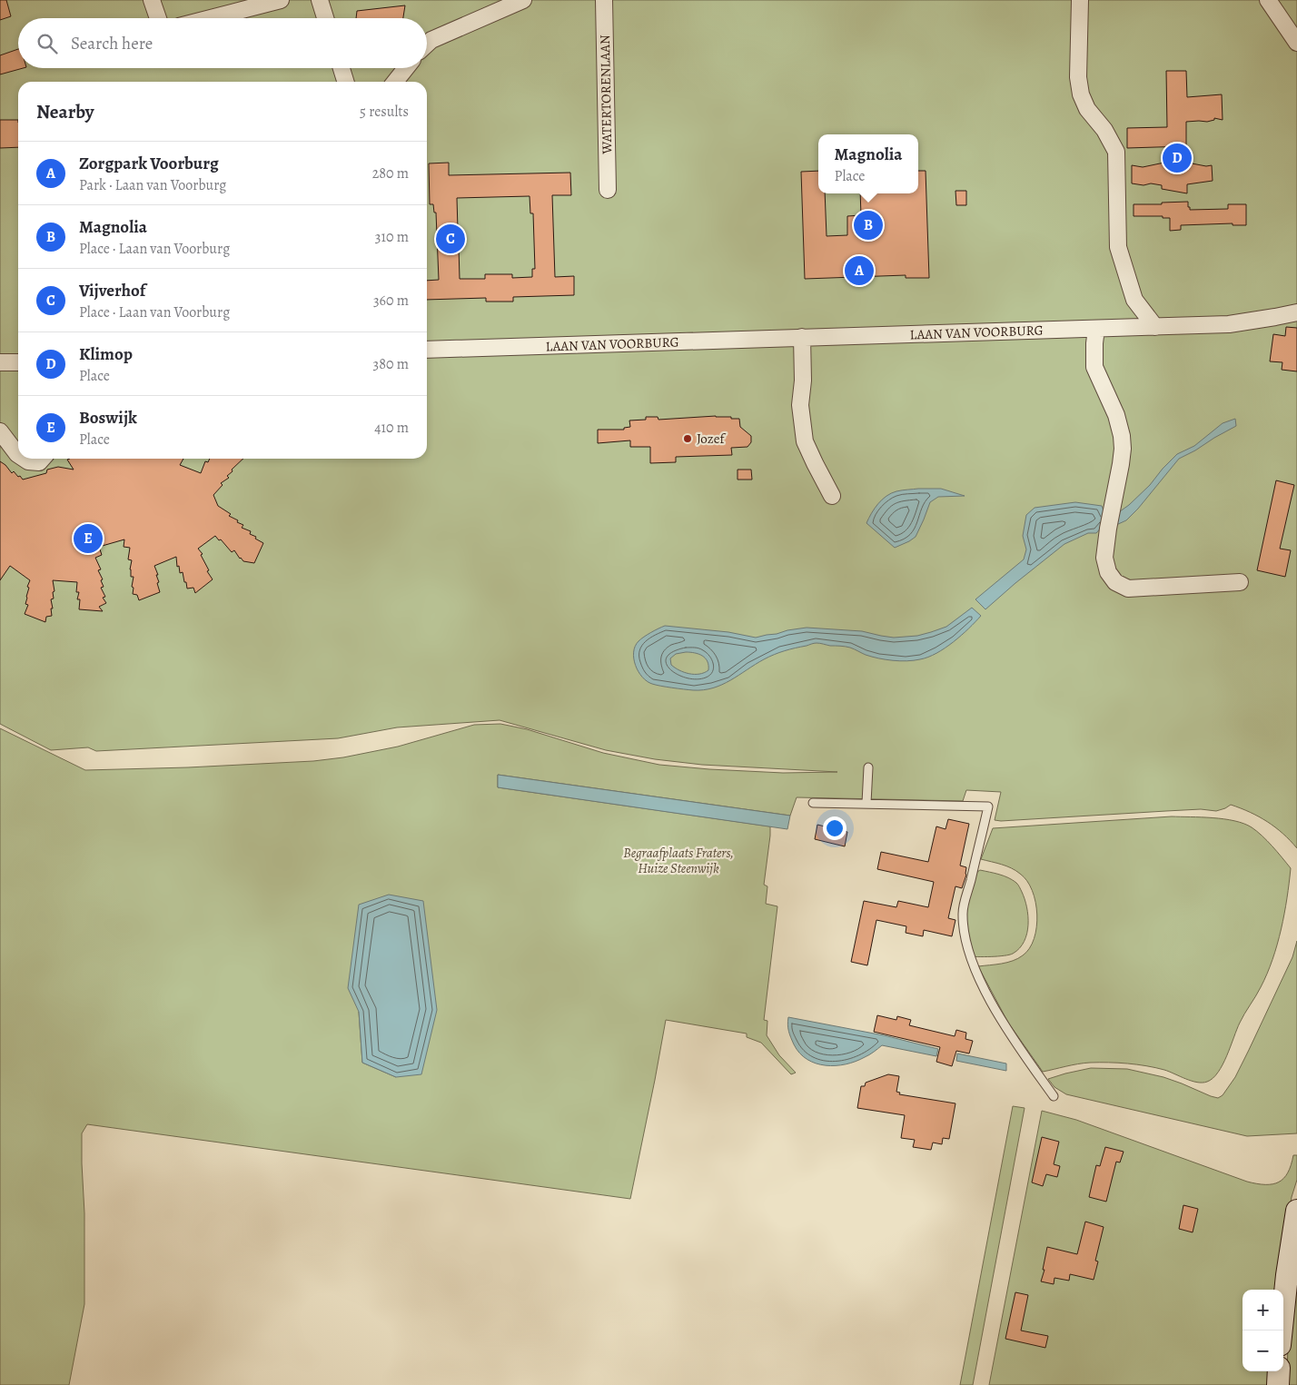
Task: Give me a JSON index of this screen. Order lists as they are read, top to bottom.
{
  "streets": {
    "street": ["WATERTORENLAAN", "LAAN VAN VOORBURG"]
  },
  "parks": ["Begraafplaats Fraters, Huize Steenwijk"],
  "places": ["Jozef"],
  "page": {
    "search": "Search here",
    "heading": ["Nearby", "5 results"],
    "popup": ["Magnolia", "Place"],
    "list": [
      {
        "mark": "A",
        "name": "Zorgpark Voorburg",
        "note": "Park · Laan van Voorburg",
        "value": "280 m"
      },
      {
        "mark": "B",
        "name": "Magnolia",
        "note": "Place · Laan van Voorburg",
        "value": "310 m"
      },
      {
        "mark": "C",
        "name": "Vijverhof",
        "note": "Place · Laan van Voorburg",
        "value": "360 m"
      },
      {
        "mark": "D",
        "name": "Klimop",
        "note": "Place",
        "value": "380 m"
      },
      {
        "mark": "E",
        "name": "Boswijk",
        "note": "Place",
        "value": "410 m"
      }
    ],
    "pins": [
      "D",
      "B",
      "C",
      "A",
      "E"
    ],
    "map_buttons": ["+", "−"]
  }
}
